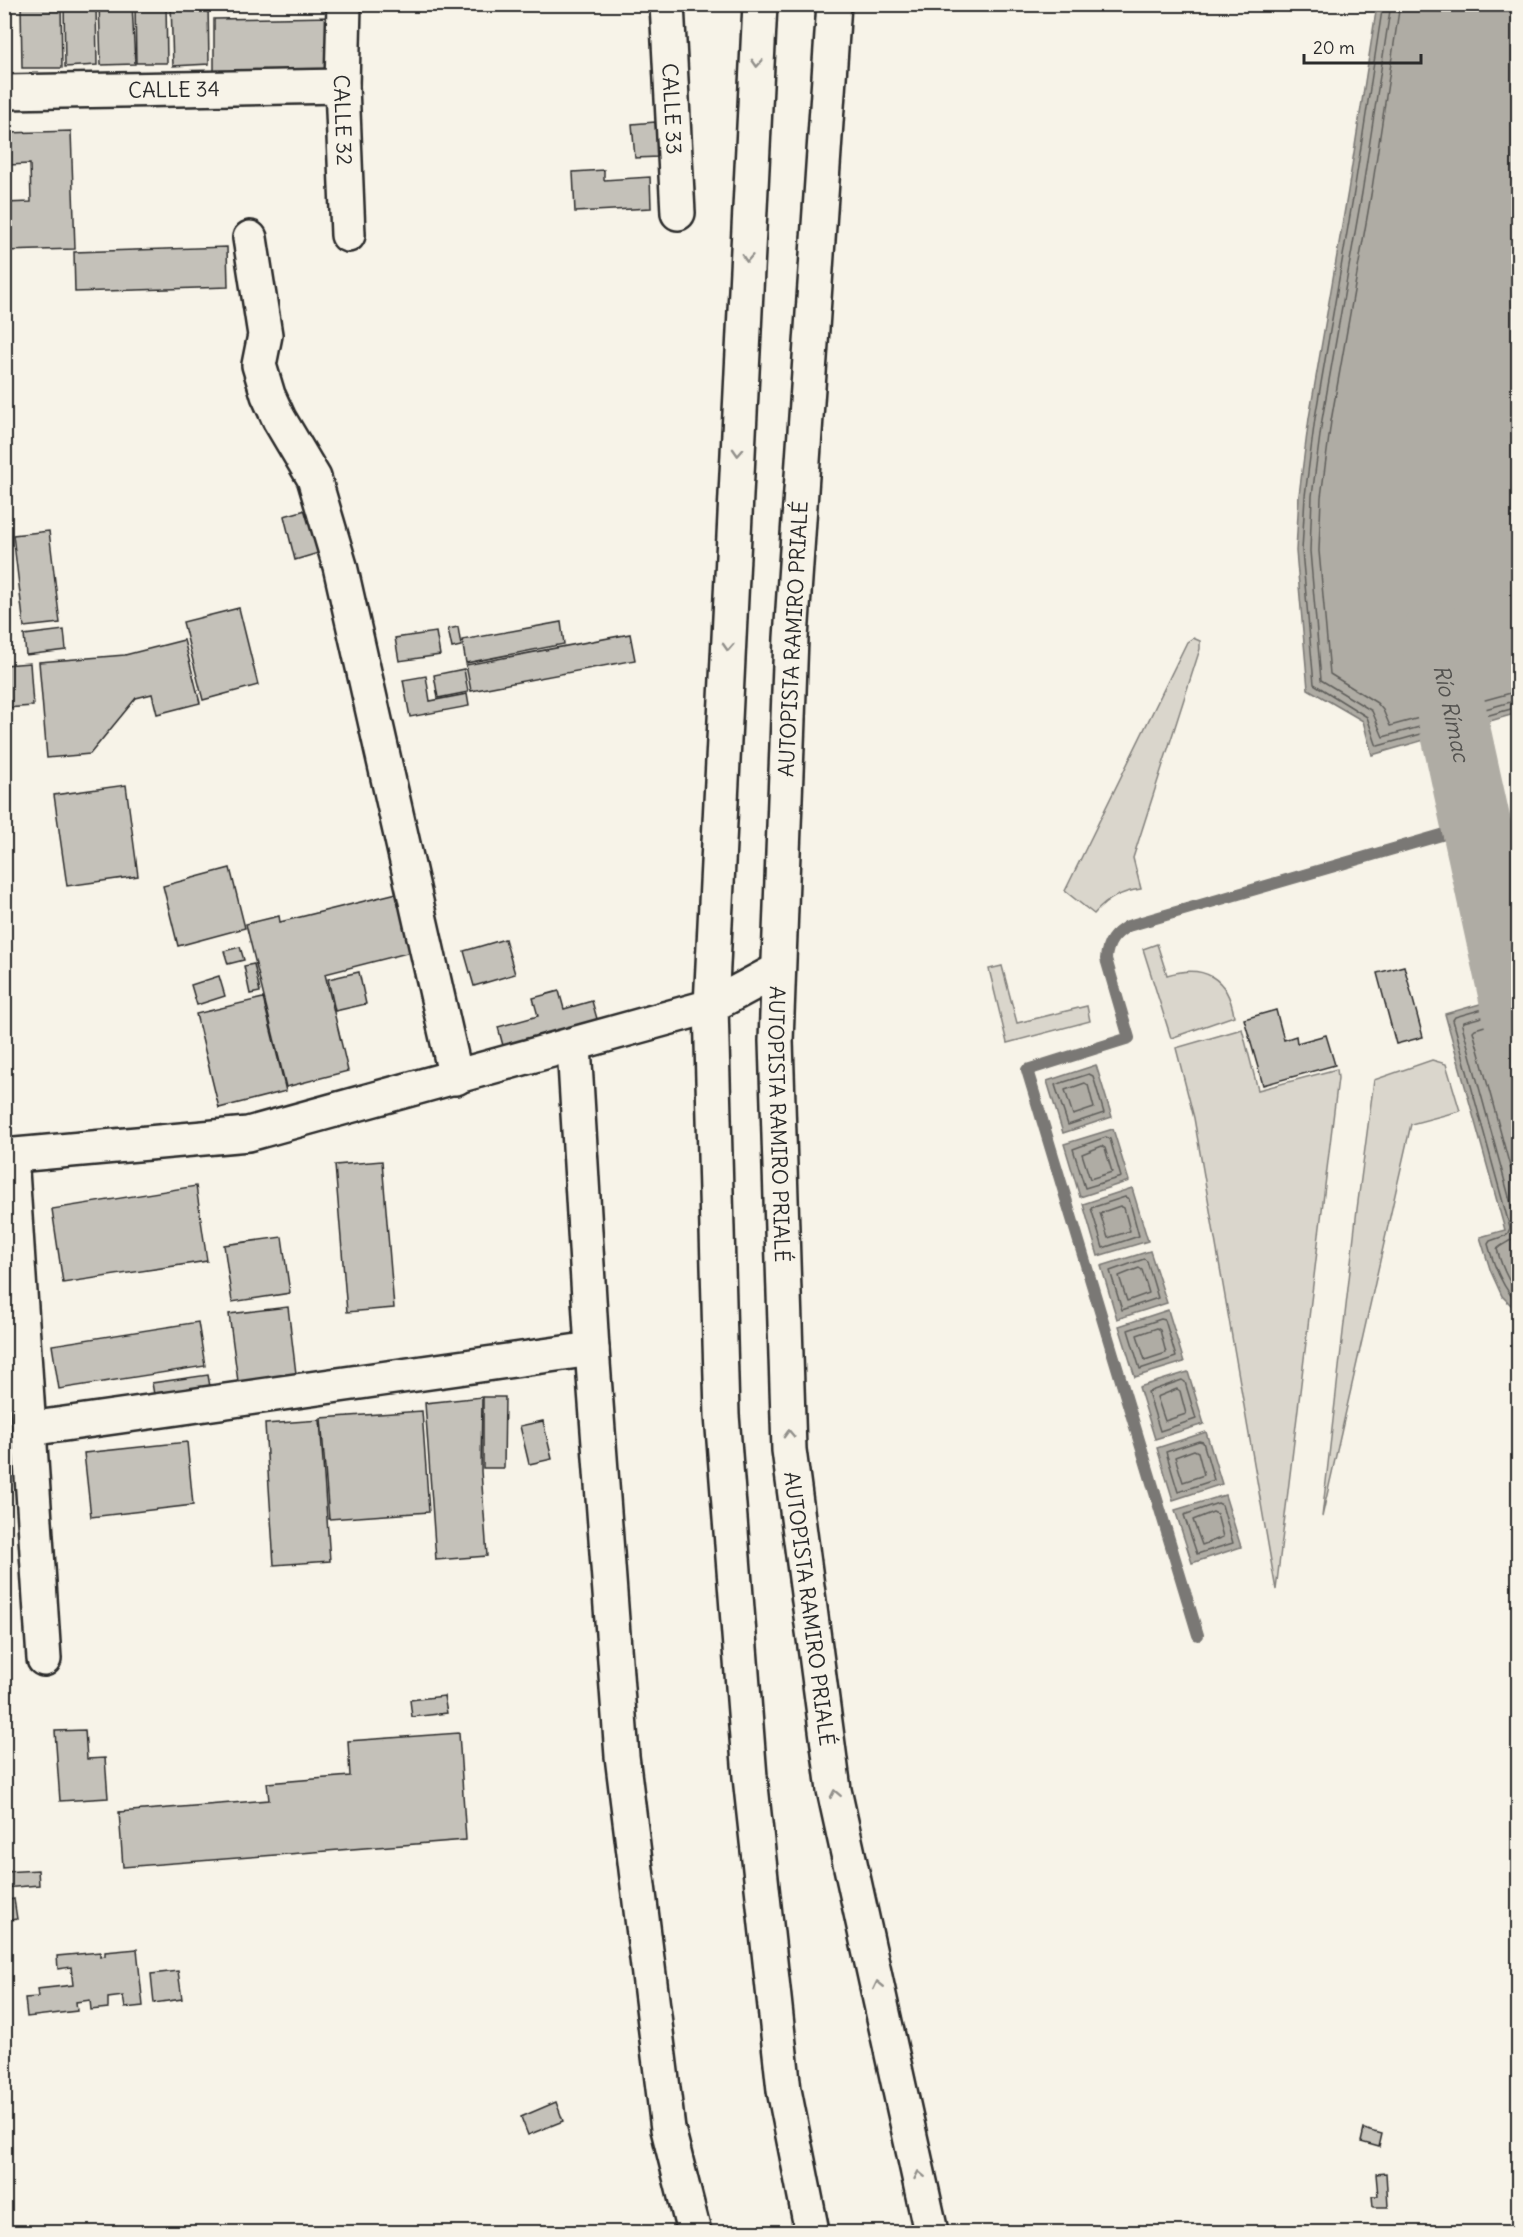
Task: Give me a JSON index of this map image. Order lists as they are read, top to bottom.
{
  "streets": {
    "main road": [
      "CALLE 34",
      "CALLE 33",
      "CALLE 32",
      "AUTOPISTA RAMIRO PRIALÉ"
    ]
  },
  "crossings": [
    ["CALLE 34", "CALLE 32"]
  ],
  "water": ["Río Rímac"],
  "scale_bar": "20 m"
}
